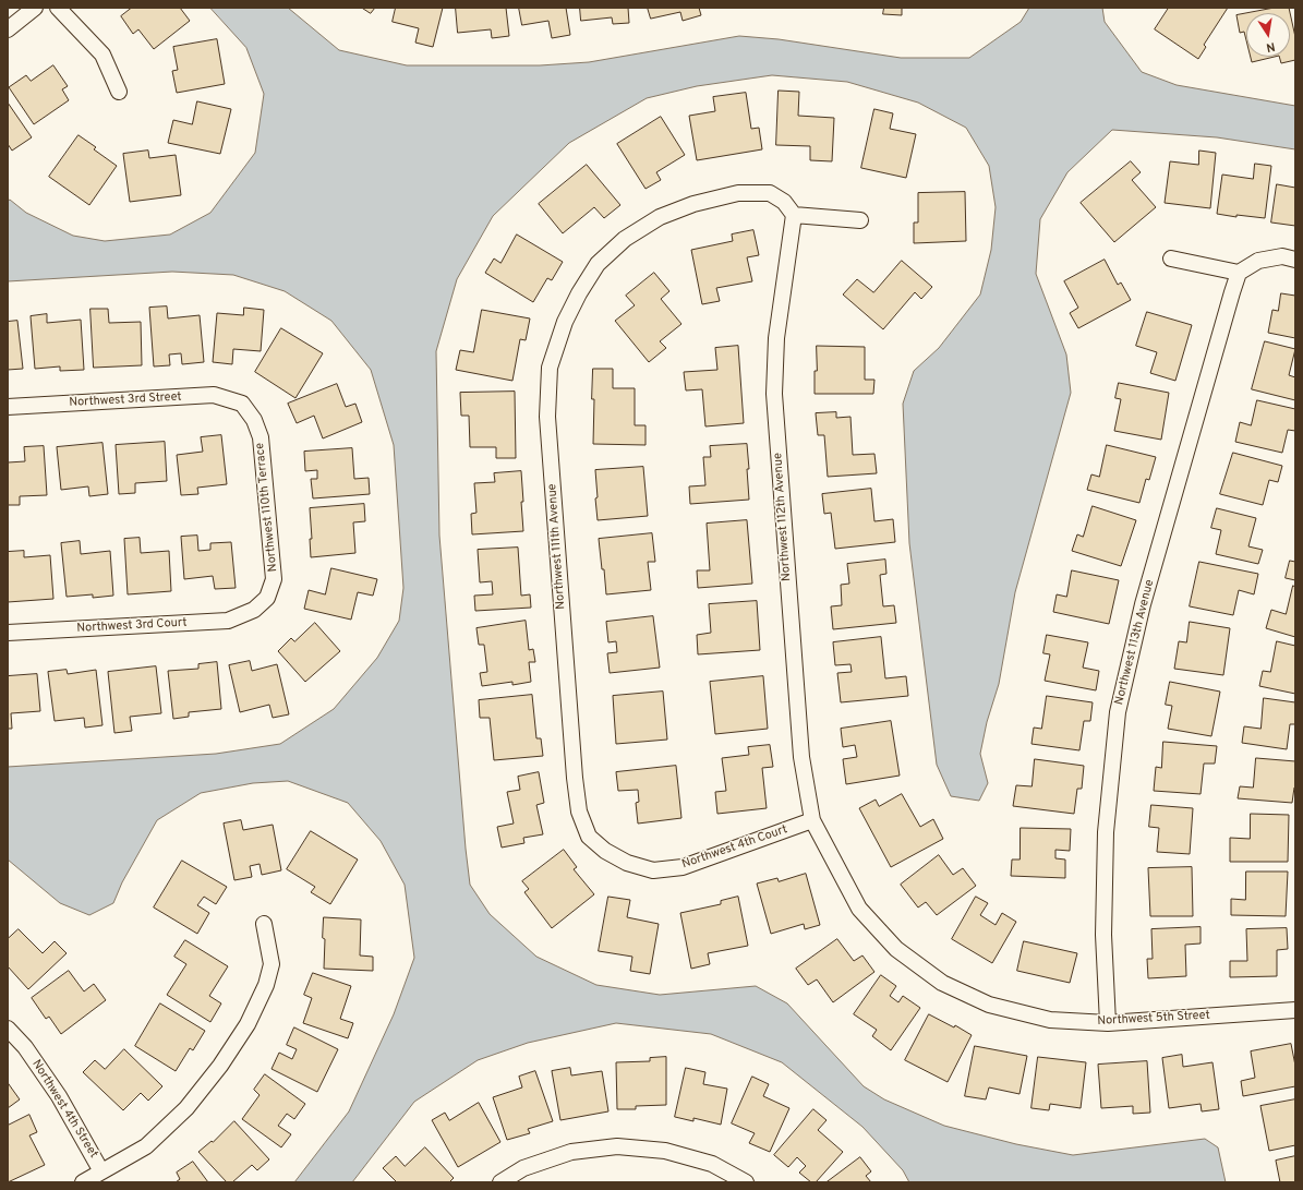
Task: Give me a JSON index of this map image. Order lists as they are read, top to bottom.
{
  "streets": {
    "street": [
      "Northwest 3rd Street",
      "Northwest 110th Terrace",
      "Northwest 112th Avenue",
      "Northwest 111th Avenue",
      "Northwest 3rd Court",
      "Northwest 113th Avenue",
      "Northwest 4th Court",
      "Northwest 5th Street",
      "Northwest 4th Street"
    ]
  },
  "crossings": [
    ["Northwest 3rd Street", "Northwest 110th Terrace"],
    ["Northwest 110th Terrace", "Northwest 3rd Court"],
    ["Northwest 112th Avenue", "Northwest 111th Avenue"],
    ["Northwest 112th Avenue", "Northwest 4th Court"],
    ["Northwest 112th Avenue", "Northwest 5th Street"],
    ["Northwest 111th Avenue", "Northwest 4th Court"],
    ["Northwest 113th Avenue", "Northwest 5th Street"],
    ["Northwest 4th Court", "Northwest 5th Street"]
  ],
  "north": "bottom"
}
